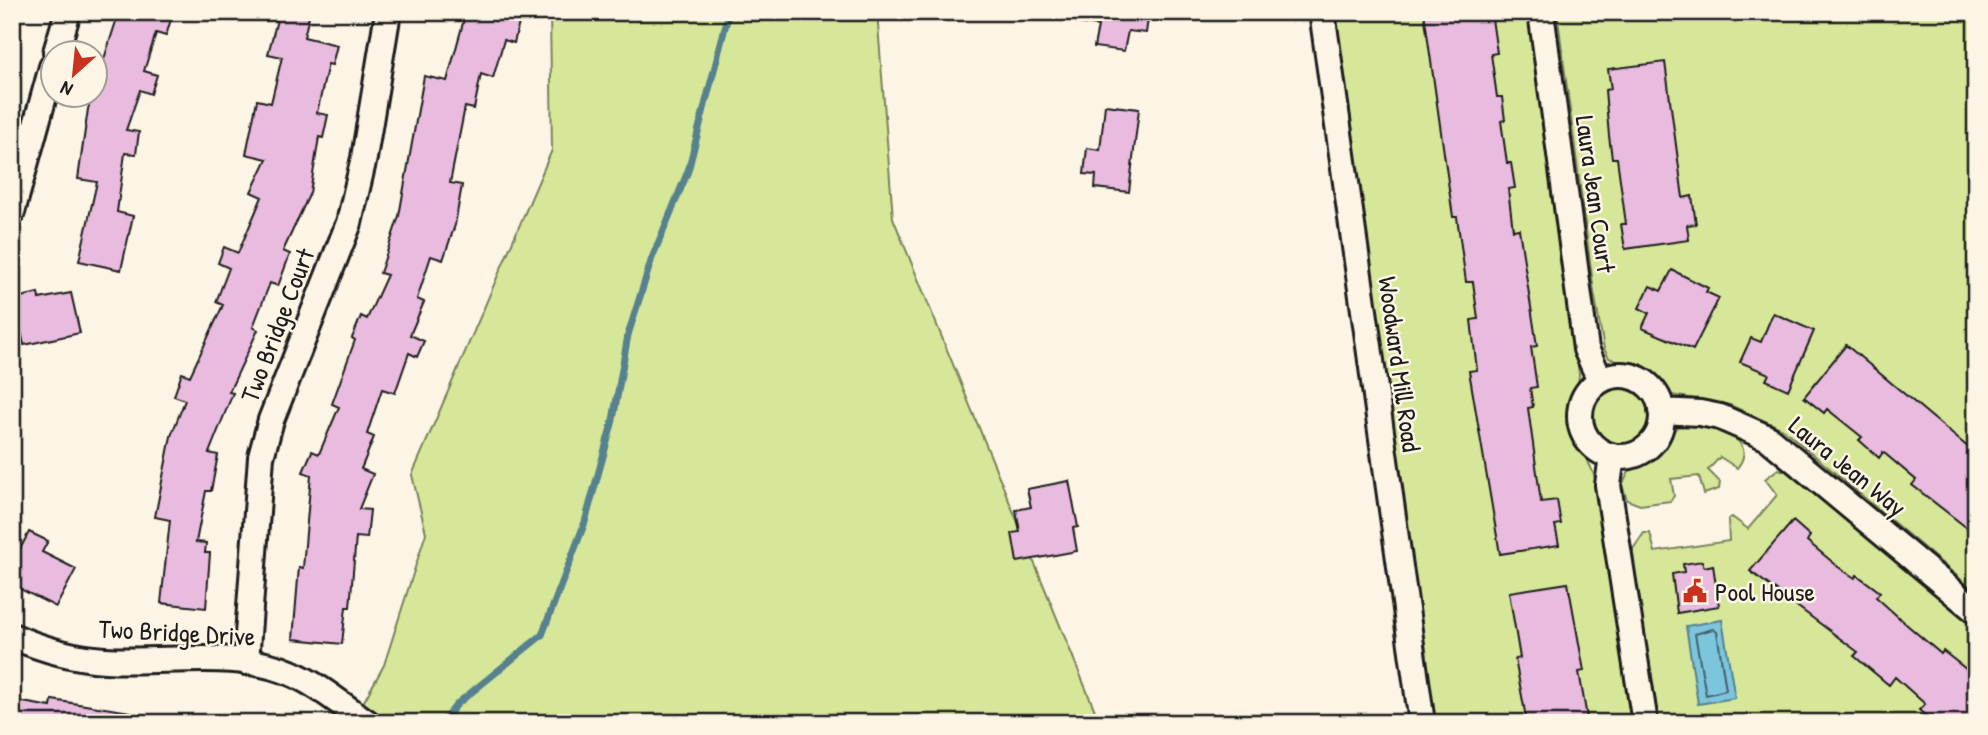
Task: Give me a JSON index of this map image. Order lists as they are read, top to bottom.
{
  "streets": {
    "street": [
      "Laura Jean Court",
      "Two Bridge Court",
      "Woodward Mill Road",
      "Laura Jean Way",
      "Two Bridge Drive"
    ]
  },
  "crossings": [
    ["Laura Jean Court", "Laura Jean Way"],
    ["Two Bridge Court", "Two Bridge Drive"]
  ],
  "places": {
    "public building": ["Pool House"]
  },
  "north": "bottom left"
}
